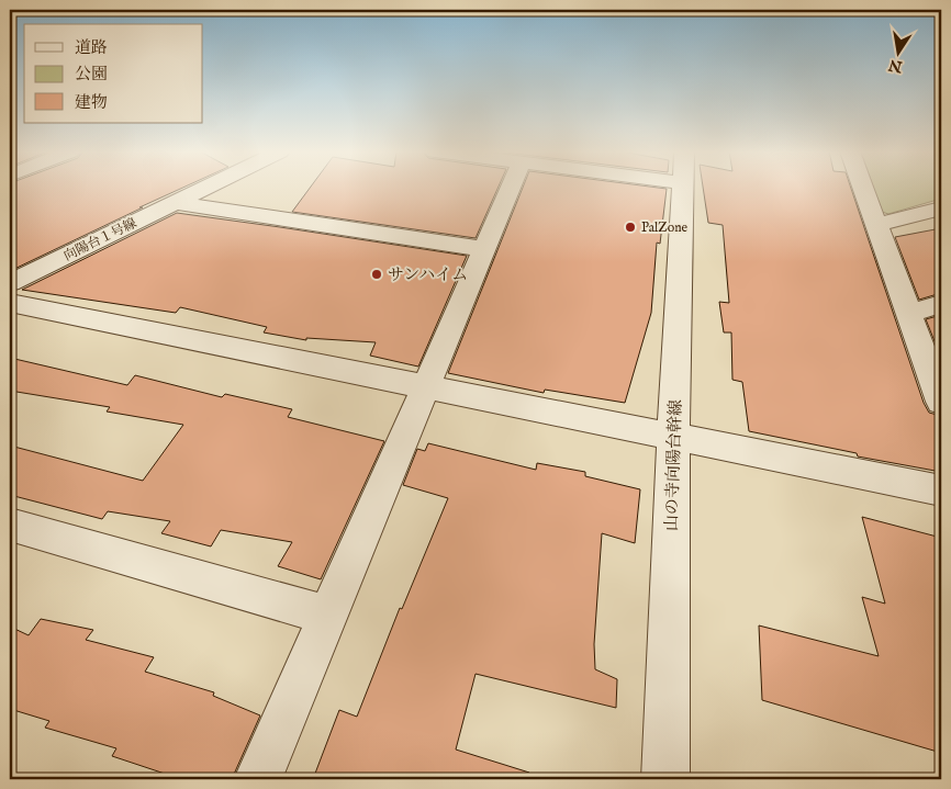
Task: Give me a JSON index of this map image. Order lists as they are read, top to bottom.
{
  "streets": {
    "street": ["向陽台１号線", "山の寺向陽台幹線"]
  },
  "places": ["PalZone", "サンハイム"],
  "legend": ["道路", "公園", "建物"],
  "north": "bottom"
}
